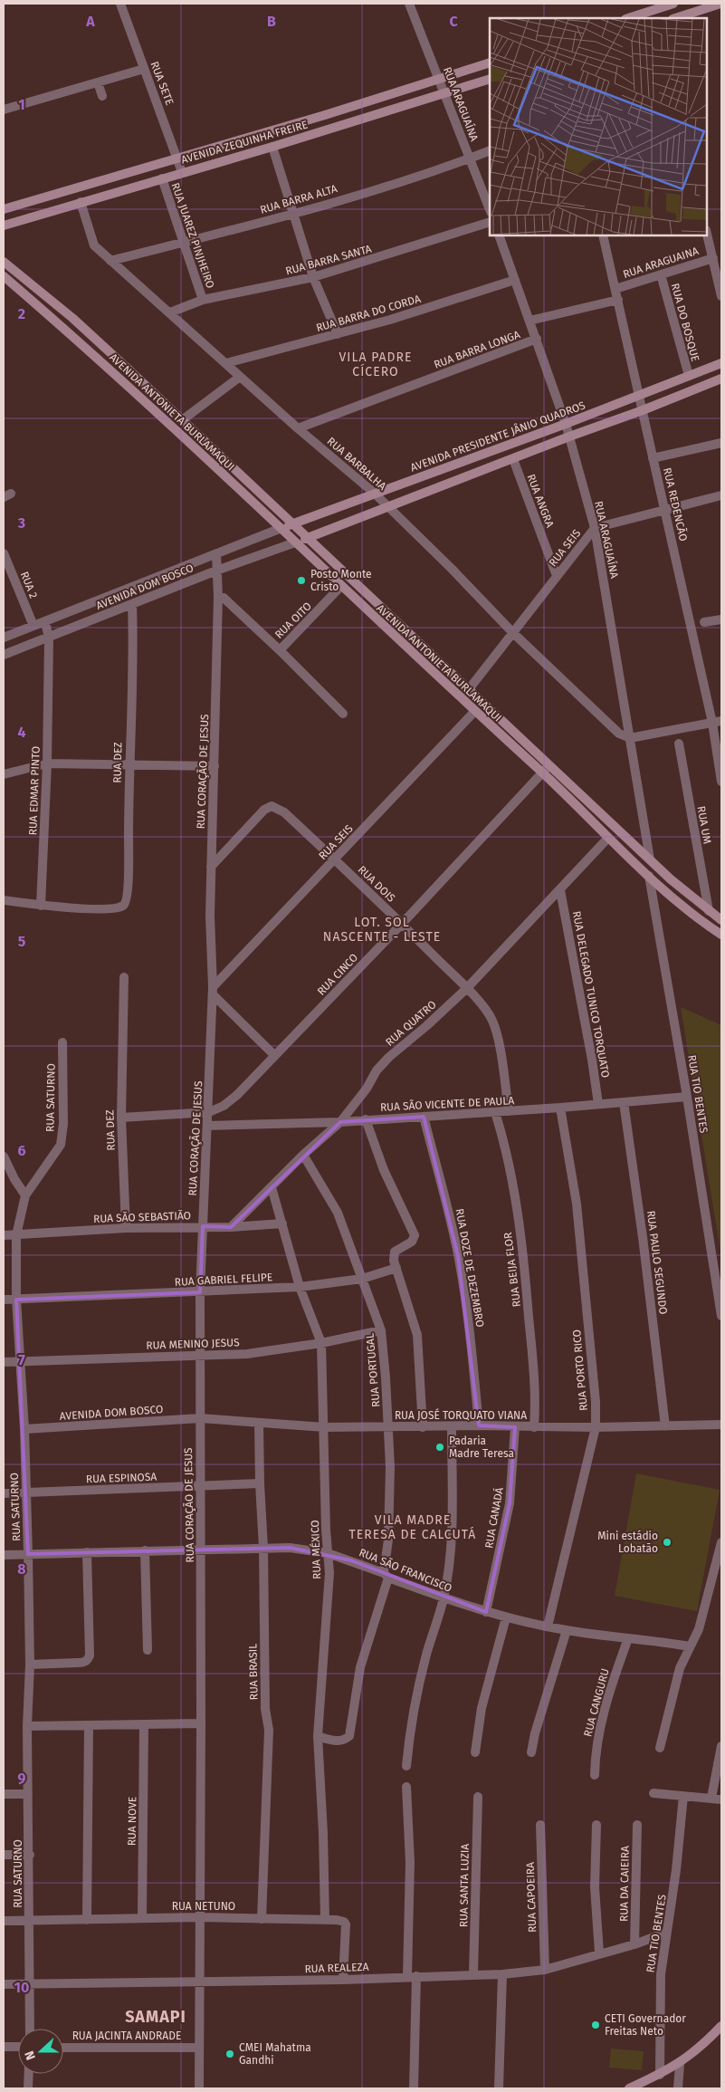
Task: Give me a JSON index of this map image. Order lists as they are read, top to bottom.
{
  "streets": {
    "main road": ["AVENIDA ZEQUINHA FREIRE", "AVENIDA ANTONIETA BURLAMAQUI", "AVENIDA PRESIDENTE JÂNIO QUADROS"],
    "street": [
      "RUA SETE",
      "RUA ARAGUAÍNA",
      "RUA BARRA ALTA",
      "RUA JUAREZ PINJHEIRO",
      "RUA BARRA SANTA",
      "RUA ARAGUAINA",
      "RUA BARRA DO CORDA",
      "RUA DO BOSQUE",
      "RUA BARRA LONGA",
      "RUA BARBALHA",
      "RUA ANGRA",
      "RUA REDENCÃO",
      "RUA SEIS",
      "RUA 2",
      "AVENIDA DOM BOSCO",
      "RUA OITO",
      "RUA DEZ",
      "RUA CORAÇÃO DE JESUS",
      "RUA EDMAR PINTO",
      "RUA UM",
      "RUA DOIS",
      "RUA CINCO",
      "RUA DELEGADO TUNICO TORQUATO",
      "RUA QUATRO",
      "RUA TIO BENTES",
      "RUA SATURNO",
      "RUA SÃO VICENTE DE PAULA",
      "RUA SÃO SEBASTIÃO",
      "RUA PAULO SEGUNDO",
      "RUA DOZE DE DEZEMBRO",
      "RUA BEIJA FLOR",
      "RUA GABRIEL FELIPE",
      "RUA MENINO JESUS",
      "RUA PORTUGAL",
      "RUA PORTO RICO",
      "RUA JOSÉ TORQUATO VIANA",
      "RUA ESPINOSA",
      "RUA CANADÁ",
      "RUA MÉXICO",
      "RUA SÃO FRANCISCO",
      "RUA BRASIL",
      "RUA CANGURU",
      "RUA NOVE",
      "RUA DA CAIEIRA",
      "RUA SANTA LUZIA",
      "RUA CAPOEIRA",
      "RUA NETUNO",
      "RUA REALEZA",
      "RUA JACINTA ANDRADE"
    ]
  },
  "crossings": [
    ["RUA SETE", "AVENIDA ZEQUINHA FREIRE"],
    ["RUA ARAGUAÍNA", "AVENIDA ZEQUINHA FREIRE"],
    ["RUA ARAGUAÍNA", "RUA BARRA ALTA"],
    ["RUA ARAGUAÍNA", "RUA BARRA DO CORDA"],
    ["RUA ARAGUAÍNA", "RUA BARRA LONGA"],
    ["RUA ARAGUAÍNA", "AVENIDA ANTONIETA BURLAMAQUI"],
    ["RUA ARAGUAÍNA", "AVENIDA PRESIDENTE JÂNIO QUADROS"],
    ["RUA ARAGUAÍNA", "RUA BARBALHA"],
    ["RUA ARAGUAÍNA", "RUA SEIS"],
    ["AVENIDA ZEQUINHA FREIRE", "RUA JUAREZ PINJHEIRO"],
    ["AVENIDA ZEQUINHA FREIRE", "RUA BARBALHA"],
    ["RUA BARRA ALTA", "RUA JUAREZ PINJHEIRO"],
    ["RUA BARRA ALTA", "RUA BARBALHA"],
    ["RUA JUAREZ PINJHEIRO", "RUA BARRA SANTA"],
    ["RUA BARRA SANTA", "RUA BARBALHA"],
    ["RUA ARAGUAINA", "RUA DO BOSQUE"],
    ["RUA ARAGUAINA", "RUA REDENCÃO"],
    ["RUA BARRA DO CORDA", "RUA BARBALHA"],
    ["RUA DO BOSQUE", "AVENIDA PRESIDENTE JÂNIO QUADROS"],
    ["RUA BARRA LONGA", "RUA BARBALHA"],
    ["AVENIDA ANTONIETA BURLAMAQUI", "AVENIDA PRESIDENTE JÂNIO QUADROS"],
    ["AVENIDA ANTONIETA BURLAMAQUI", "RUA SEIS"],
    ["AVENIDA ANTONIETA BURLAMAQUI", "AVENIDA DOM BOSCO"],
    ["AVENIDA ANTONIETA BURLAMAQUI", "RUA OITO"],
    ["AVENIDA ANTONIETA BURLAMAQUI", "RUA UM"],
    ["AVENIDA ANTONIETA BURLAMAQUI", "RUA CINCO"],
    ["AVENIDA ANTONIETA BURLAMAQUI", "RUA QUATRO"],
    ["AVENIDA ANTONIETA BURLAMAQUI", "RUA TIO BENTES"],
    ["AVENIDA PRESIDENTE JÂNIO QUADROS", "RUA BARBALHA"],
    ["AVENIDA PRESIDENTE JÂNIO QUADROS", "RUA REDENCÃO"],
    ["AVENIDA PRESIDENTE JÂNIO QUADROS", "AVENIDA DOM BOSCO"],
    ["RUA BARBALHA", "RUA SEIS"],
    ["RUA ANGRA", "RUA SEIS"],
    ["RUA SEIS", "RUA CORAÇÃO DE JESUS"],
    ["RUA SEIS", "RUA DOIS"],
    ["RUA 2", "AVENIDA DOM BOSCO"],
    ["AVENIDA DOM BOSCO", "RUA DEZ"],
    ["AVENIDA DOM BOSCO", "RUA CORAÇÃO DE JESUS"],
    ["AVENIDA DOM BOSCO", "RUA EDMAR PINTO"],
    ["AVENIDA DOM BOSCO", "RUA SATURNO"],
    ["AVENIDA DOM BOSCO", "RUA JOSÉ TORQUATO VIANA"],
    ["RUA DEZ", "RUA EDMAR PINTO"],
    ["RUA DEZ", "RUA SÃO SEBASTIÃO"],
    ["RUA CORAÇÃO DE JESUS", "RUA DOIS"],
    ["RUA CORAÇÃO DE JESUS", "RUA CINCO"],
    ["RUA CORAÇÃO DE JESUS", "RUA SÃO VICENTE DE PAULA"],
    ["RUA CORAÇÃO DE JESUS", "RUA SÃO SEBASTIÃO"],
    ["RUA CORAÇÃO DE JESUS", "RUA GABRIEL FELIPE"],
    ["RUA CORAÇÃO DE JESUS", "RUA MENINO JESUS"],
    ["RUA CORAÇÃO DE JESUS", "RUA JOSÉ TORQUATO VIANA"],
    ["RUA CORAÇÃO DE JESUS", "RUA ESPINOSA"],
    ["RUA CORAÇÃO DE JESUS", "RUA SÃO FRANCISCO"],
    ["RUA CORAÇÃO DE JESUS", "RUA NETUNO"],
    ["RUA CORAÇÃO DE JESUS", "RUA REALEZA"],
    ["RUA CORAÇÃO DE JESUS", "RUA JACINTA ANDRADE"],
    ["RUA DOIS", "RUA CINCO"],
    ["RUA DOIS", "RUA QUATRO"],
    ["RUA DOIS", "RUA SÃO VICENTE DE PAULA"],
    ["RUA DELEGADO TUNICO TORQUATO", "RUA QUATRO"],
    ["RUA DELEGADO TUNICO TORQUATO", "RUA SÃO VICENTE DE PAULA"],
    ["RUA QUATRO", "RUA SÃO VICENTE DE PAULA"],
    ["RUA QUATRO", "RUA SÃO SEBASTIÃO"],
    ["RUA QUATRO", "RUA PORTUGAL"],
    ["RUA QUATRO", "RUA MÉXICO"],
    ["RUA TIO BENTES", "RUA SÃO VICENTE DE PAULA"],
    ["RUA TIO BENTES", "RUA REALEZA"],
    ["RUA SATURNO", "RUA SÃO SEBASTIÃO"],
    ["RUA SATURNO", "RUA GABRIEL FELIPE"],
    ["RUA SATURNO", "RUA MENINO JESUS"],
    ["RUA SATURNO", "RUA ESPINOSA"],
    ["RUA SATURNO", "RUA SÃO FRANCISCO"],
    ["RUA SATURNO", "RUA NETUNO"],
    ["RUA SATURNO", "RUA REALEZA"],
    ["RUA SÃO VICENTE DE PAULA", "RUA PAULO SEGUNDO"],
    ["RUA SÃO VICENTE DE PAULA", "RUA DOZE DE DEZEMBRO"],
    ["RUA SÃO VICENTE DE PAULA", "RUA BEIJA FLOR"],
    ["RUA SÃO VICENTE DE PAULA", "RUA PORTO RICO"],
    ["RUA SÃO SEBASTIÃO", "RUA MÉXICO"],
    ["RUA PAULO SEGUNDO", "RUA JOSÉ TORQUATO VIANA"],
    ["RUA DOZE DE DEZEMBRO", "RUA JOSÉ TORQUATO VIANA"],
    ["RUA BEIJA FLOR", "RUA JOSÉ TORQUATO VIANA"],
    ["RUA GABRIEL FELIPE", "RUA PORTUGAL"],
    ["RUA GABRIEL FELIPE", "RUA MÉXICO"],
    ["RUA MENINO JESUS", "RUA PORTUGAL"],
    ["RUA MENINO JESUS", "RUA MÉXICO"],
    ["RUA PORTUGAL", "RUA JOSÉ TORQUATO VIANA"],
    ["RUA PORTUGAL", "RUA MÉXICO"],
    ["RUA PORTUGAL", "RUA SÃO FRANCISCO"],
    ["RUA PORTO RICO", "RUA JOSÉ TORQUATO VIANA"],
    ["RUA PORTO RICO", "RUA SÃO FRANCISCO"],
    ["RUA JOSÉ TORQUATO VIANA", "RUA CANADÁ"],
    ["RUA JOSÉ TORQUATO VIANA", "RUA MÉXICO"],
    ["RUA JOSÉ TORQUATO VIANA", "RUA BRASIL"],
    ["RUA ESPINOSA", "RUA BRASIL"],
    ["RUA CANADÁ", "RUA SÃO FRANCISCO"],
    ["RUA MÉXICO", "RUA SÃO FRANCISCO"],
    ["RUA MÉXICO", "RUA NETUNO"],
    ["RUA SÃO FRANCISCO", "RUA BRASIL"],
    ["RUA SÃO FRANCISCO", "RUA CANGURU"],
    ["RUA BRASIL", "RUA NETUNO"],
    ["RUA NOVE", "RUA NETUNO"],
    ["RUA DA CAIEIRA", "RUA REALEZA"],
    ["RUA SANTA LUZIA", "RUA REALEZA"],
    ["RUA CAPOEIRA", "RUA REALEZA"],
    ["RUA NETUNO", "RUA REALEZA"]
  ],
  "districts": [
    "VILA PADRE CÍCERO",
    "LOT. SOL NASCENTE - LESTE",
    "VILA MADRE TERESA DE CALCUTÁ",
    "SAMAPI"
  ],
  "places": [
    "Posto Monte Cristo",
    "Padaria Madre Teresa",
    "Mini estádio Lobatão",
    "CETI Governador Freitas Neto",
    "CMEI Mahatma Gandhi"
  ],
  "north": "left",
  "grid": {
    "columns": ["A", "B", "C"],
    "rows": [
      "1",
      "2",
      "3",
      "4",
      "5",
      "6",
      "7",
      "8",
      "9",
      "10"
    ]
  }
}
